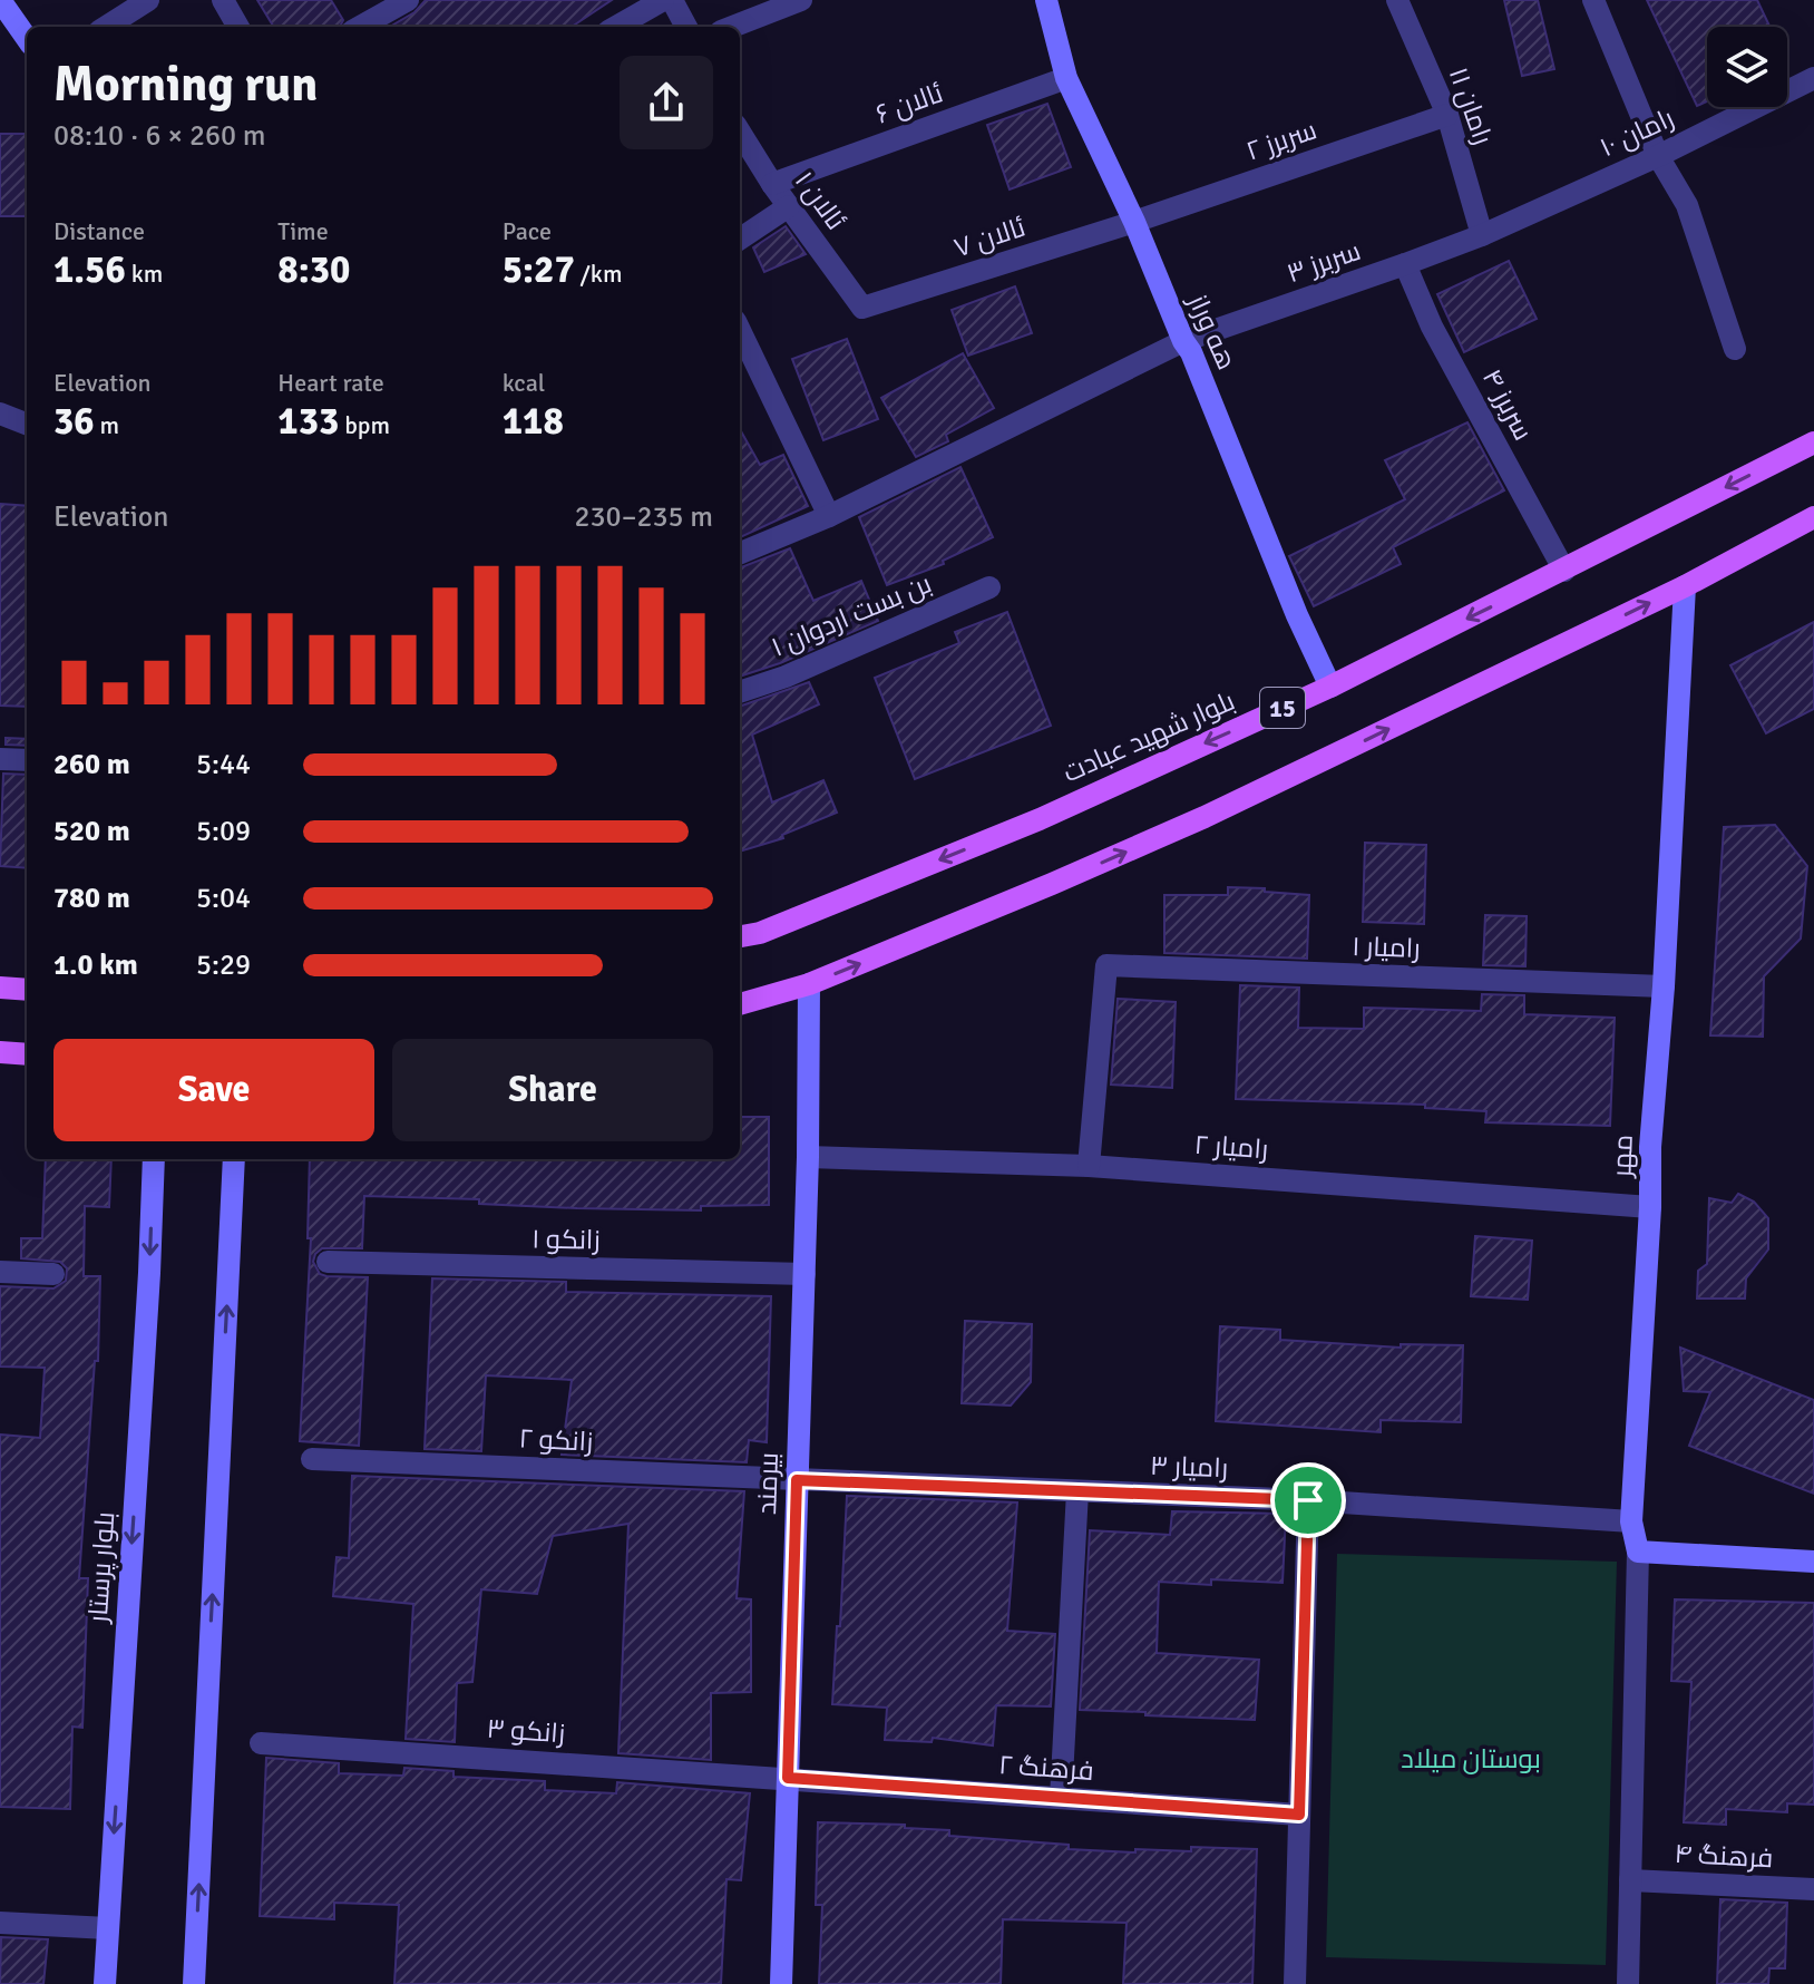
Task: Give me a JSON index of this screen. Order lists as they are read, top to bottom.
{
  "streets": {
    "main road": ["15", "بلوار شهید عبادت"],
    "street": [
      "ئالان ۶",
      "رامان ۱۱",
      "رامان ۱۰",
      "سربرز ۲",
      "ئالان ۱",
      "ئالان ۷",
      "سربرز ۳",
      "هه وراز",
      "سربرز ۴",
      "بن بست اردوان ۱",
      "رامیار ۱",
      "رامیار ۲",
      "مهر",
      "زانکو ۱",
      "زانکو ۲",
      "رامیار ۳",
      "بیرمند",
      "بلوار پرستار",
      "زانکو ۳",
      "فرهنگ ۲",
      "فرهنگ ۴"
    ]
  },
  "crossings": [
    ["ئالان ۶", "ئالان ۱"],
    ["ئالان ۶", "هه وراز"],
    ["رامان ۱۱", "رامان ۱۰"],
    ["رامان ۱۱", "سربرز ۲"],
    ["رامان ۱۱", "سربرز ۳"],
    ["رامان ۱۰", "سربرز ۳"],
    ["سربرز ۲", "ئالان ۷"],
    ["سربرز ۲", "هه وراز"],
    ["ئالان ۱", "ئالان ۷"],
    ["ئالان ۷", "هه وراز"],
    ["سربرز ۳", "هه وراز"],
    ["سربرز ۳", "سربرز ۴"],
    ["هه وراز", "بلوار شهید عبادت"],
    ["سربرز ۴", "بلوار شهید عبادت"],
    ["15", "مهر"],
    ["15", "بیرمند"],
    ["رامیار ۱", "رامیار ۲"],
    ["رامیار ۱", "مهر"],
    ["رامیار ۲", "مهر"],
    ["رامیار ۲", "بیرمند"],
    ["مهر", "رامیار ۳"],
    ["زانکو ۱", "بیرمند"],
    ["زانکو ۲", "رامیار ۳"],
    ["زانکو ۲", "بیرمند"],
    ["رامیار ۳", "بیرمند"],
    ["بیرمند", "زانکو ۳"],
    ["بیرمند", "فرهنگ ۲"],
    ["زانکو ۳", "فرهنگ ۲"]
  ],
  "parks": ["بوستان میلاد"],
  "page": {
    "heading": ["Morning run", "08:10 · 6 × 260 m"],
    "stats": [
      ["Distance", "1.56 km"],
      ["Time", "8:30"],
      ["Pace", "5:27 /km"],
      ["Elevation", "36 m"],
      ["Heart rate", "133 bpm"],
      ["kcal", "118"]
    ],
    "chart": ["Elevation", "230–235 m"],
    "list": [
      {
        "name": "260 m",
        "note": "5:44"
      },
      {
        "name": "520 m",
        "note": "5:09"
      },
      {
        "name": "780 m",
        "note": "5:04"
      },
      {
        "name": "1.0 km",
        "note": "5:29"
      }
    ],
    "buttons": ["Save", "Share"]
  }
}
